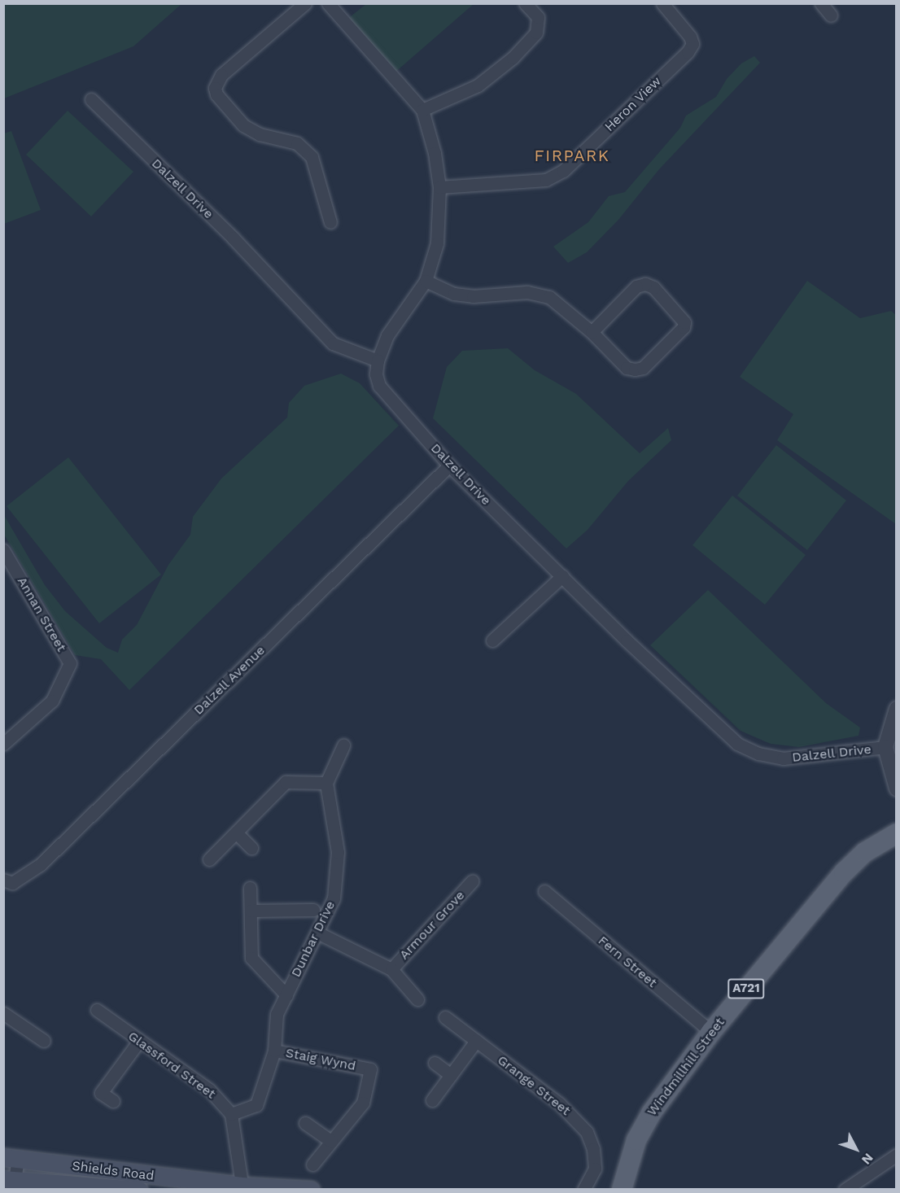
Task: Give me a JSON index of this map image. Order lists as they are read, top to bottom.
{
  "streets": {
    "main road": ["A721", "Windmillhill Street", "Shields Road"],
    "street": [
      "Heron View",
      "Dalzell Drive",
      "Annan Street",
      "Dalzell Avenue",
      "Armour Grove",
      "Dunbar Drive",
      "Fern Street",
      "Staig Wynd",
      "Glassford Street",
      "Grange Street"
    ]
  },
  "crossings": [
    ["Dalzell Drive", "Dalzell Avenue"],
    ["Armour Grove", "Dunbar Drive"],
    ["Dunbar Drive", "Staig Wynd"],
    ["Dunbar Drive", "Glassford Street"],
    ["Fern Street", "Windmillhill Street"]
  ],
  "districts": ["FIRPARK"],
  "north": "bottom right"
}
